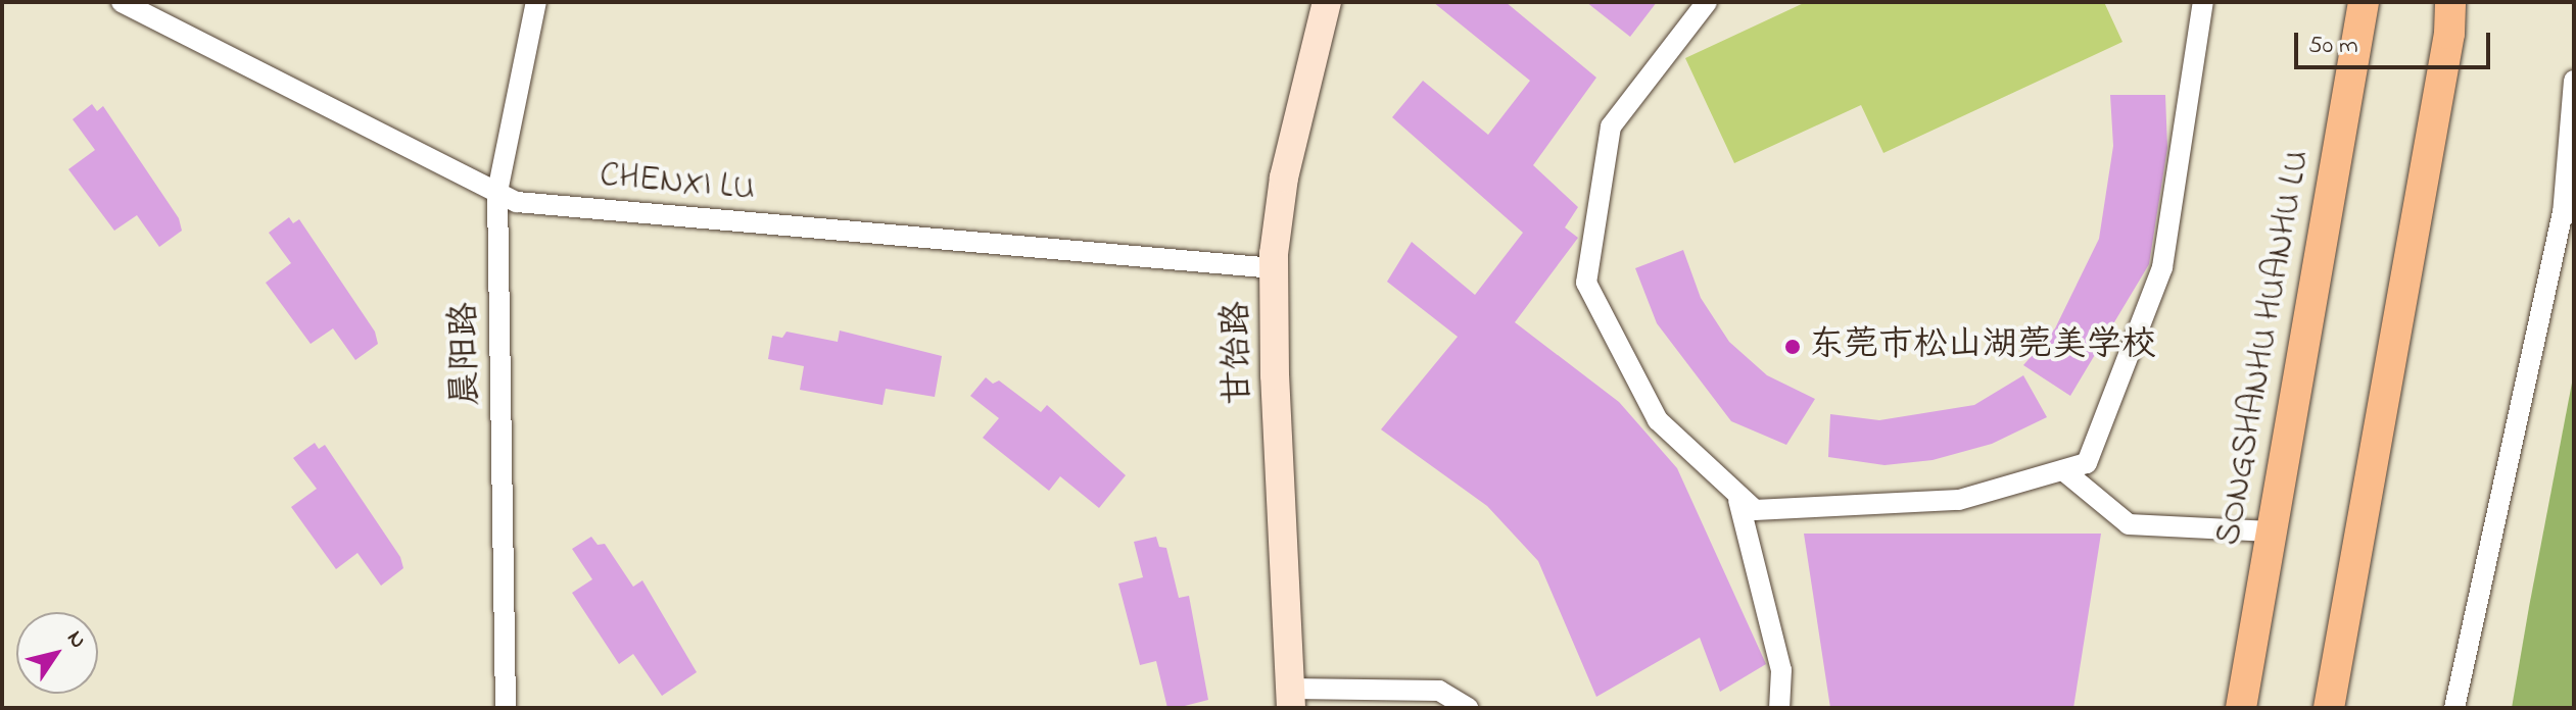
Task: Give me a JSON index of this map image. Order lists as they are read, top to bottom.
{
  "streets": {
    "main road": ["SONGSHANHU HUANHU LU"],
    "street": ["CHENXI LU", "甘饴路", "晨阳路"]
  },
  "crossings": [
    ["CHENXI LU", "甘饴路"],
    ["CHENXI LU", "晨阳路"]
  ],
  "places": ["东莞市松山湖莞美学校"],
  "scale_bar": "50 m",
  "north": "top right"
}
